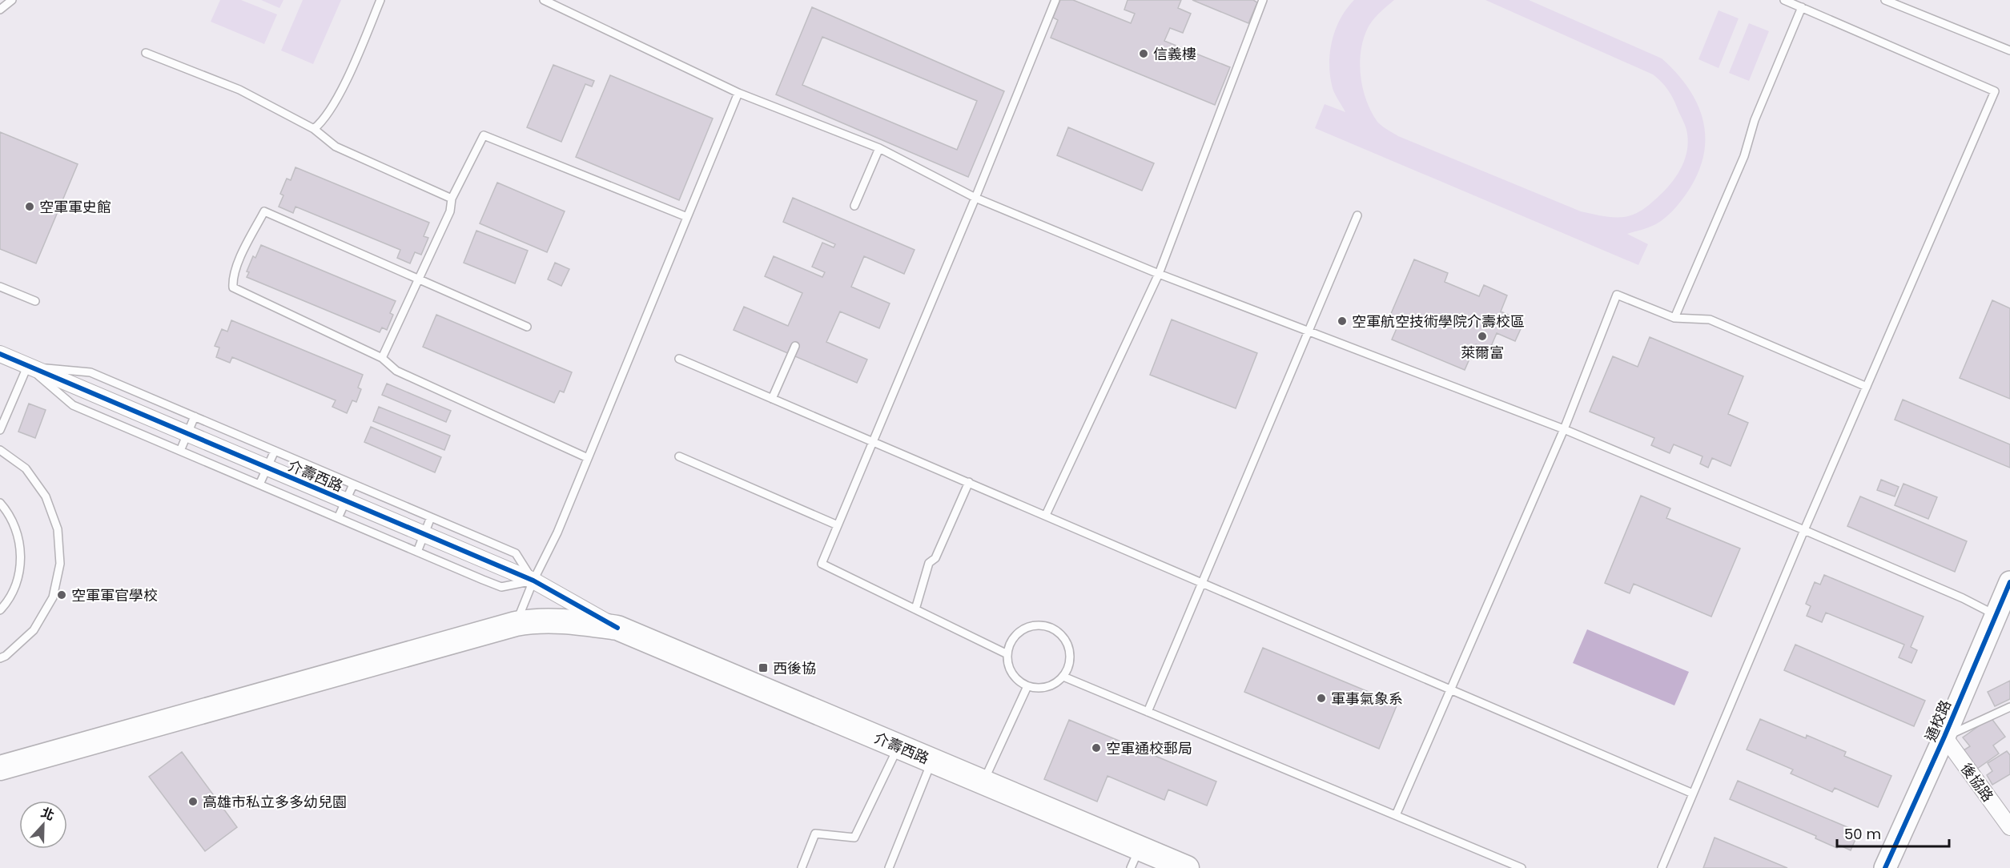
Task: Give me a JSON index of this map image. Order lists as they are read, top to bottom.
{
  "streets": {
    "main road": ["介壽西路"],
    "street": ["通校路", "後協路"]
  },
  "crossings": [
    ["通校路", "後協路"]
  ],
  "places": {
    "other": [
      "信義樓",
      "空軍軍史館",
      "空軍航空技術學院介壽校區",
      "萊爾富",
      "空軍軍官學校",
      "軍事氣象系",
      "空軍通校郵局",
      "高雄市私立多多幼兒園"
    ],
    "transit": ["西後協"]
  },
  "scale_bar": "50 m",
  "north": "top"
}
